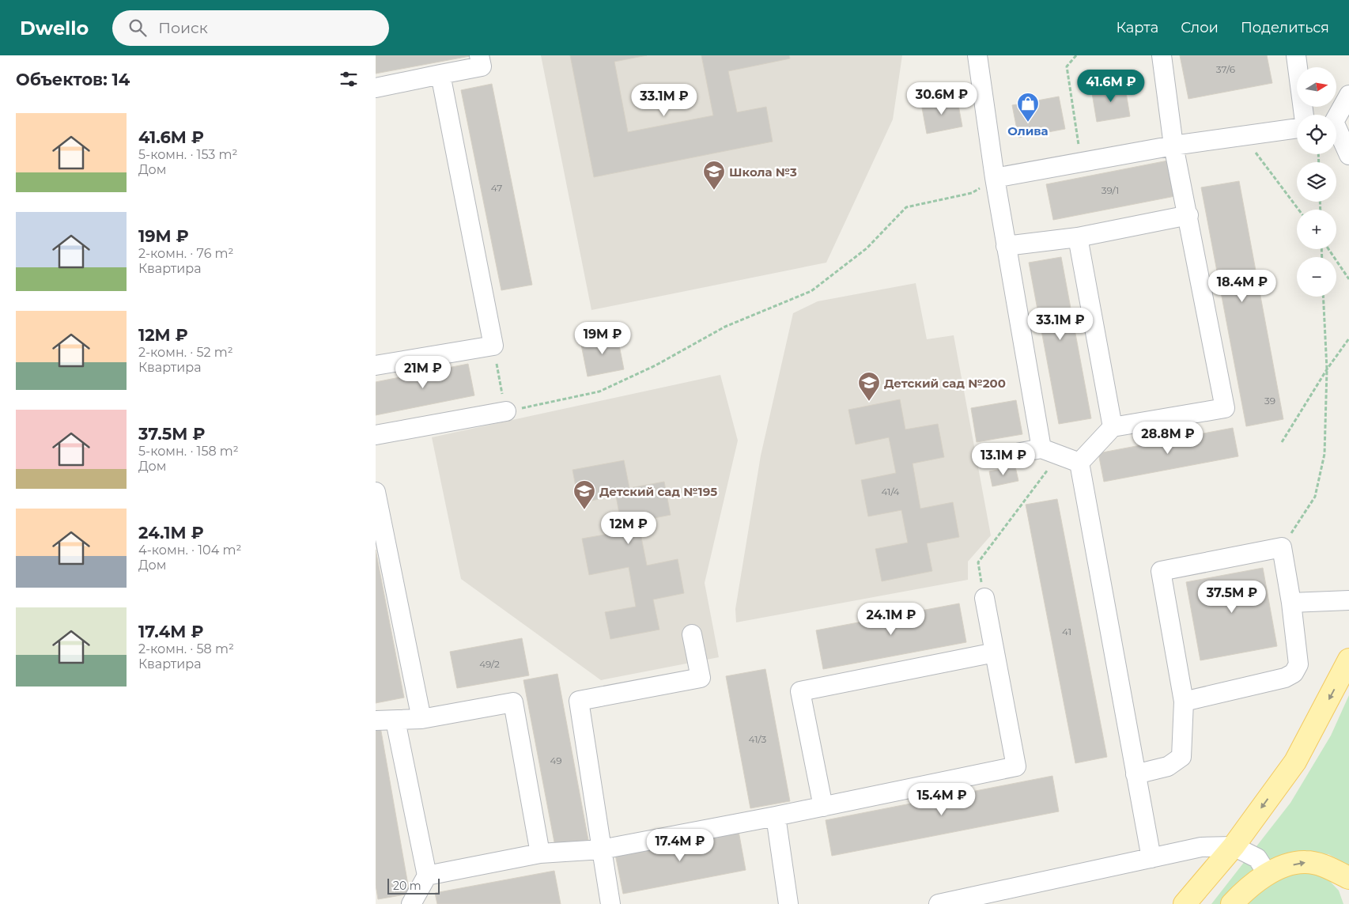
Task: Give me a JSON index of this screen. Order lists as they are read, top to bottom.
{
  "places": {
    "shop": ["Олива"],
    "school or university": ["Школа №3", "Детский сад №200", "Детский сад №195"]
  },
  "house_numbers": [
    "37/6",
    "47",
    "39/1",
    "39",
    "41/4",
    "41",
    "49/2",
    "41/3",
    "49"
  ],
  "scale_bar": "20 m",
  "north": "right",
  "page": {
    "header": "Dwello",
    "search": "Поиск",
    "nav": ["Карта", "Слои", "Поделиться"],
    "heading": "Объектов: 14",
    "map_buttons": ["+", "−"],
    "price": [
      "41.6M ₽",
      "30.6M ₽",
      "33.1M ₽",
      "18.4M ₽",
      "33.1M ₽",
      "19M ₽",
      "21M ₽",
      "28.8M ₽",
      "13.1M ₽",
      "12M ₽",
      "37.5M ₽",
      "24.1M ₽",
      "15.4M ₽",
      "17.4M ₽"
    ],
    "list": [
      {
        "name": "41.6M ₽",
        "note": "5-комн. · 153 m² · Дом"
      },
      {
        "name": "19M ₽",
        "note": "2-комн. · 76 m² · Квартира"
      },
      {
        "name": "12M ₽",
        "note": "2-комн. · 52 m² · Квартира"
      },
      {
        "name": "37.5M ₽",
        "note": "5-комн. · 158 m² · Дом"
      },
      {
        "name": "24.1M ₽",
        "note": "4-комн. · 104 m² · Дом"
      },
      {
        "name": "17.4M ₽",
        "note": "2-комн. · 58 m² · Квартира"
      }
    ],
    "scale": "20 m"
  }
}
